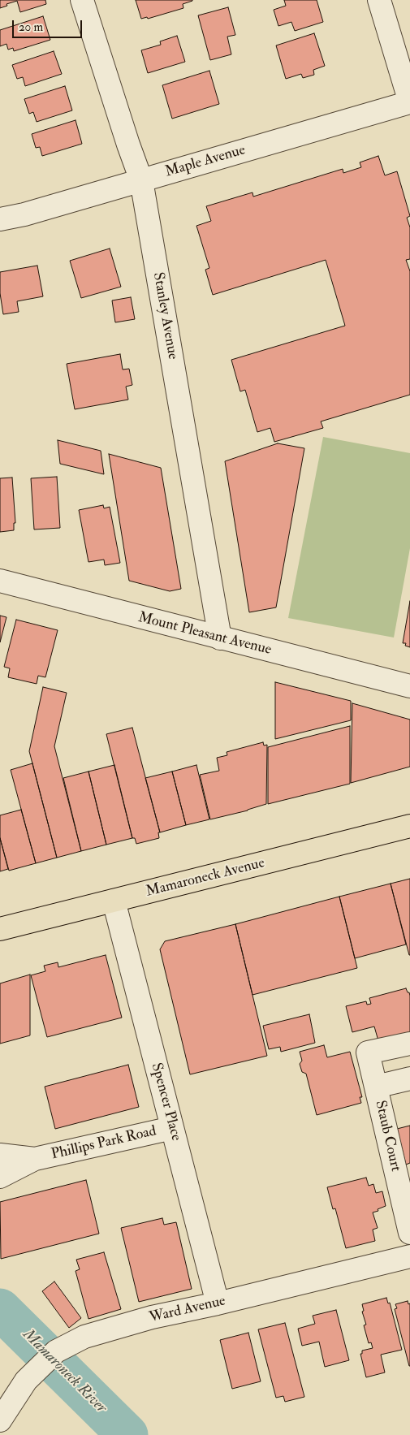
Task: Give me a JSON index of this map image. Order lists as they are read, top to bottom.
{
  "streets": {
    "main road": ["Mamaroneck Avenue"],
    "street": [
      "Maple Avenue",
      "Stanley Avenue",
      "Mount Pleasant Avenue",
      "Spencer Place",
      "Staub Court",
      "Phillips Park Road",
      "Ward Avenue"
    ]
  },
  "crossings": [
    ["Maple Avenue", "Stanley Avenue"],
    ["Stanley Avenue", "Mount Pleasant Avenue"],
    ["Mamaroneck Avenue", "Spencer Place"],
    ["Spencer Place", "Phillips Park Road"],
    ["Spencer Place", "Ward Avenue"]
  ],
  "water": ["Mamaroneck River"],
  "scale_bar": "20 m"
}
